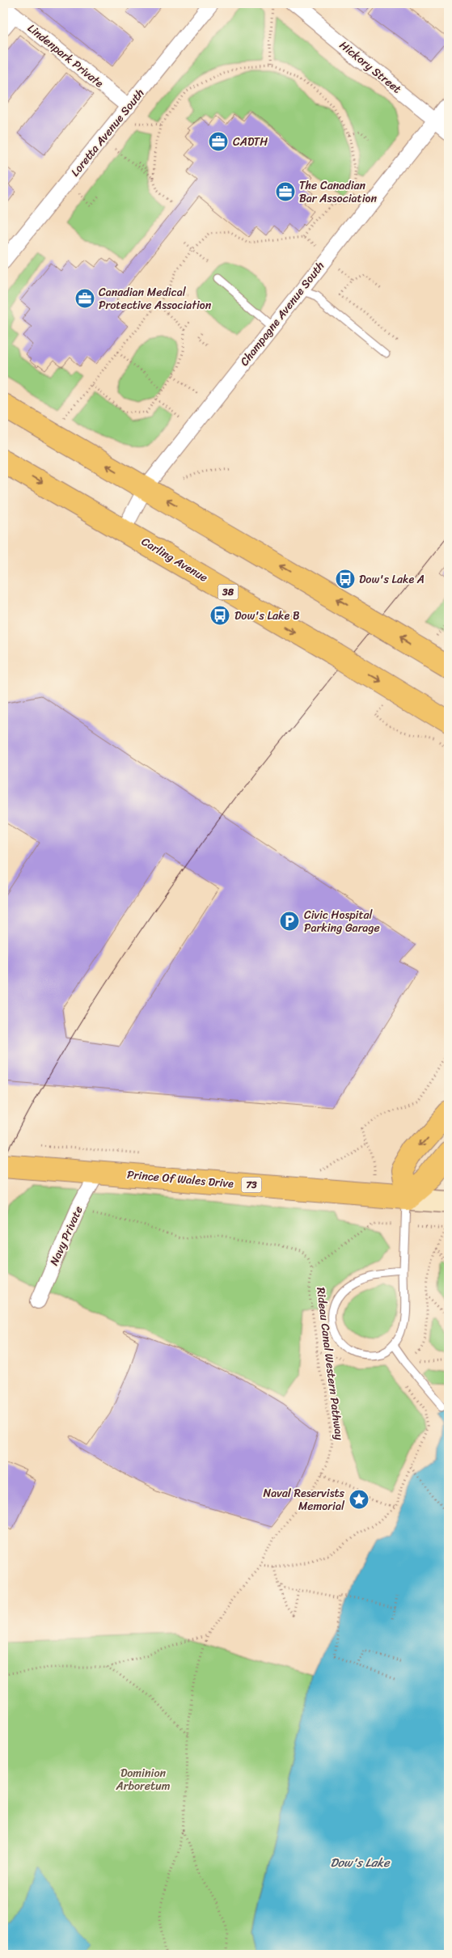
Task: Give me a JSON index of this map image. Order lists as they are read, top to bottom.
{
  "streets": {
    "main road": [
      "Carling Avenue",
      "38",
      "Prince Of Wales Drive",
      "73"
    ],
    "street": [
      "Lindenpark Private",
      "Hickory Street",
      "Loretta Avenue South",
      "Champagne Avenue South",
      "Navy Private"
    ],
    "path": ["Rideau Canal Western Pathway"]
  },
  "crossings": [
    ["Lindenpark Private", "Loretta Avenue South"],
    ["Hickory Street", "Champagne Avenue South"],
    ["Champagne Avenue South", "Carling Avenue"],
    ["Prince Of Wales Drive", "Navy Private"]
  ],
  "water": ["Dow's Lake"],
  "parks": ["Dominion Arboretum"],
  "places": {
    "office": ["CADTH", "The Canadian Bar Association", "Canadian Medical Protective Association"],
    "bus stop": ["Dow's Lake A", "Dow's Lake B"],
    "parking": ["Civic Hospital Parking Garage"],
    "place": ["Naval Reservists Memorial"]
  }
}
